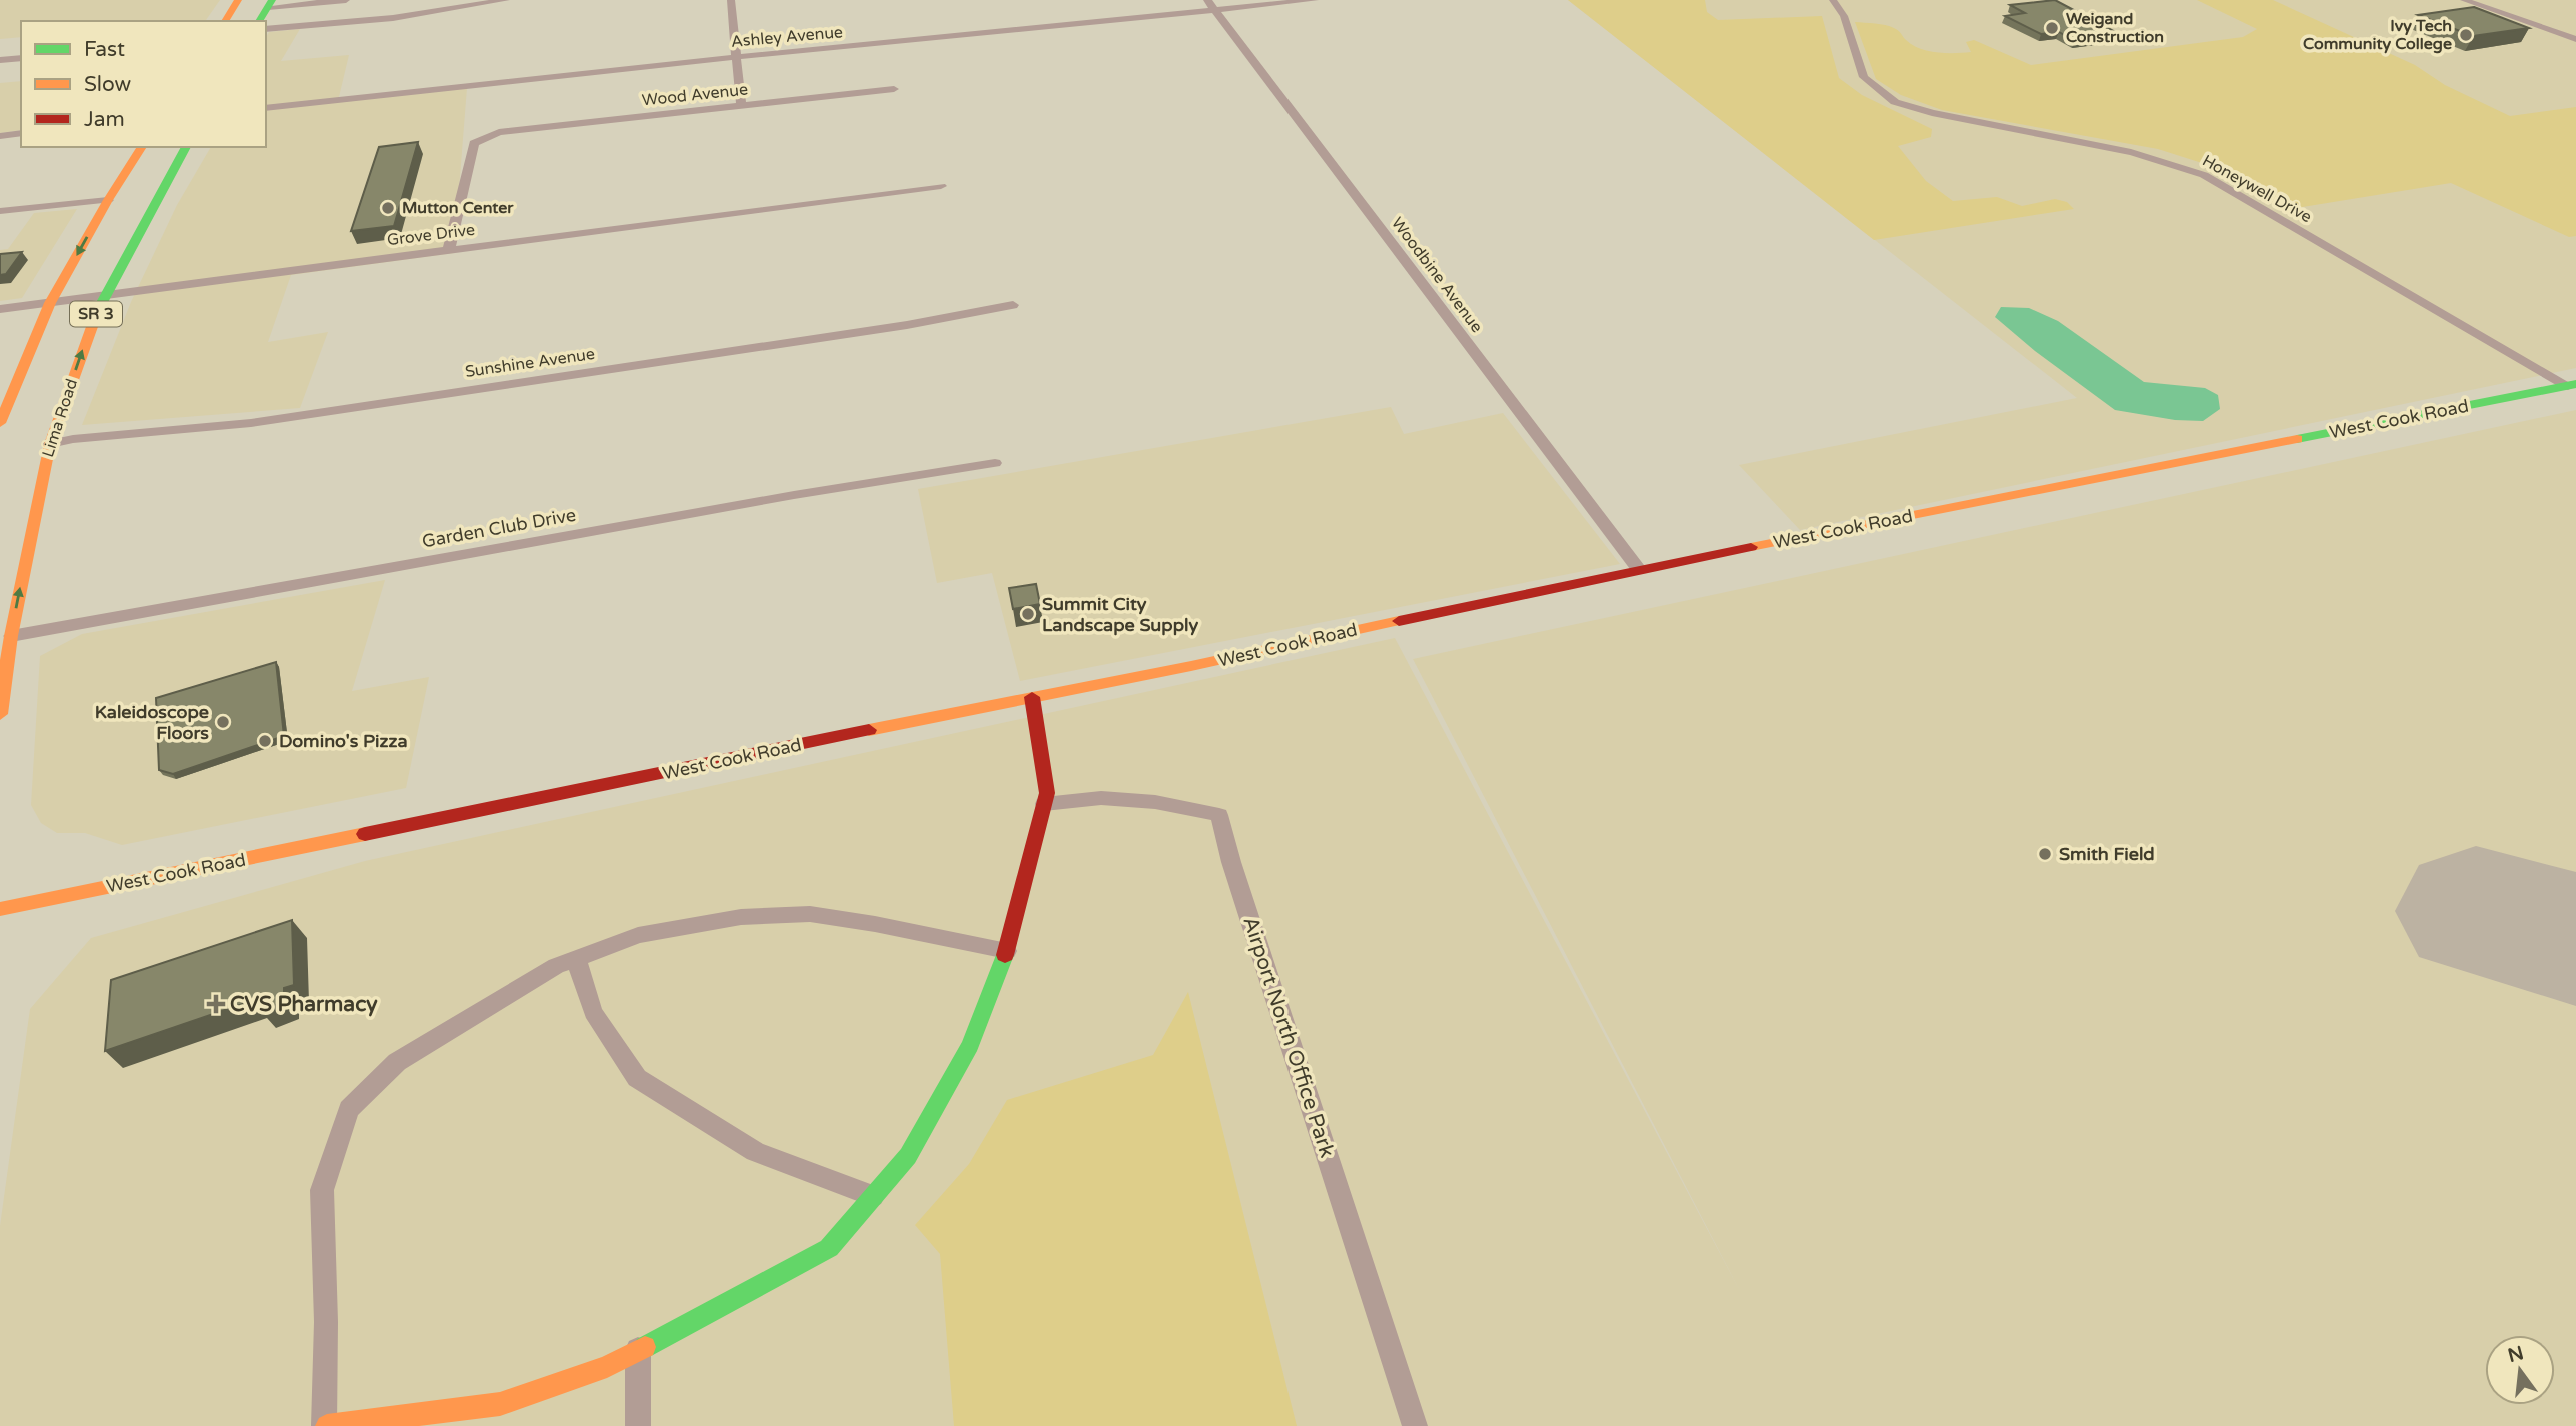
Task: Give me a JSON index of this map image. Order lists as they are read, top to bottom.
{
  "streets": {
    "main road": ["SR 3", "Lima Road", "West Cook Road"],
    "street": [
      "Ashley Avenue",
      "Wood Avenue",
      "Honeywell Drive",
      "Grove Drive",
      "Woodbine Avenue",
      "Sunshine Avenue",
      "Garden Club Drive",
      "Airport North Office Park"
    ]
  },
  "crossings": [
    ["Ashley Avenue", "Woodbine Avenue"],
    ["Wood Avenue", "Grove Drive"],
    ["Honeywell Drive", "West Cook Road"],
    ["Grove Drive", "SR 3"],
    ["Grove Drive", "Lima Road"],
    ["Woodbine Avenue", "West Cook Road"],
    ["Sunshine Avenue", "Lima Road"],
    ["Lima Road", "Garden Club Drive"]
  ],
  "places": {
    "other": [
      "Weigand Construction",
      "Ivy Tech Community College",
      "Mutton Center",
      "Summit City Landscape Supply",
      "Kaleidoscope Floors",
      "Domino's Pizza",
      "Smith Field"
    ],
    "health": ["CVS Pharmacy"]
  },
  "legend": ["Fast", "Slow", "Jam"],
  "north": "top"
}
